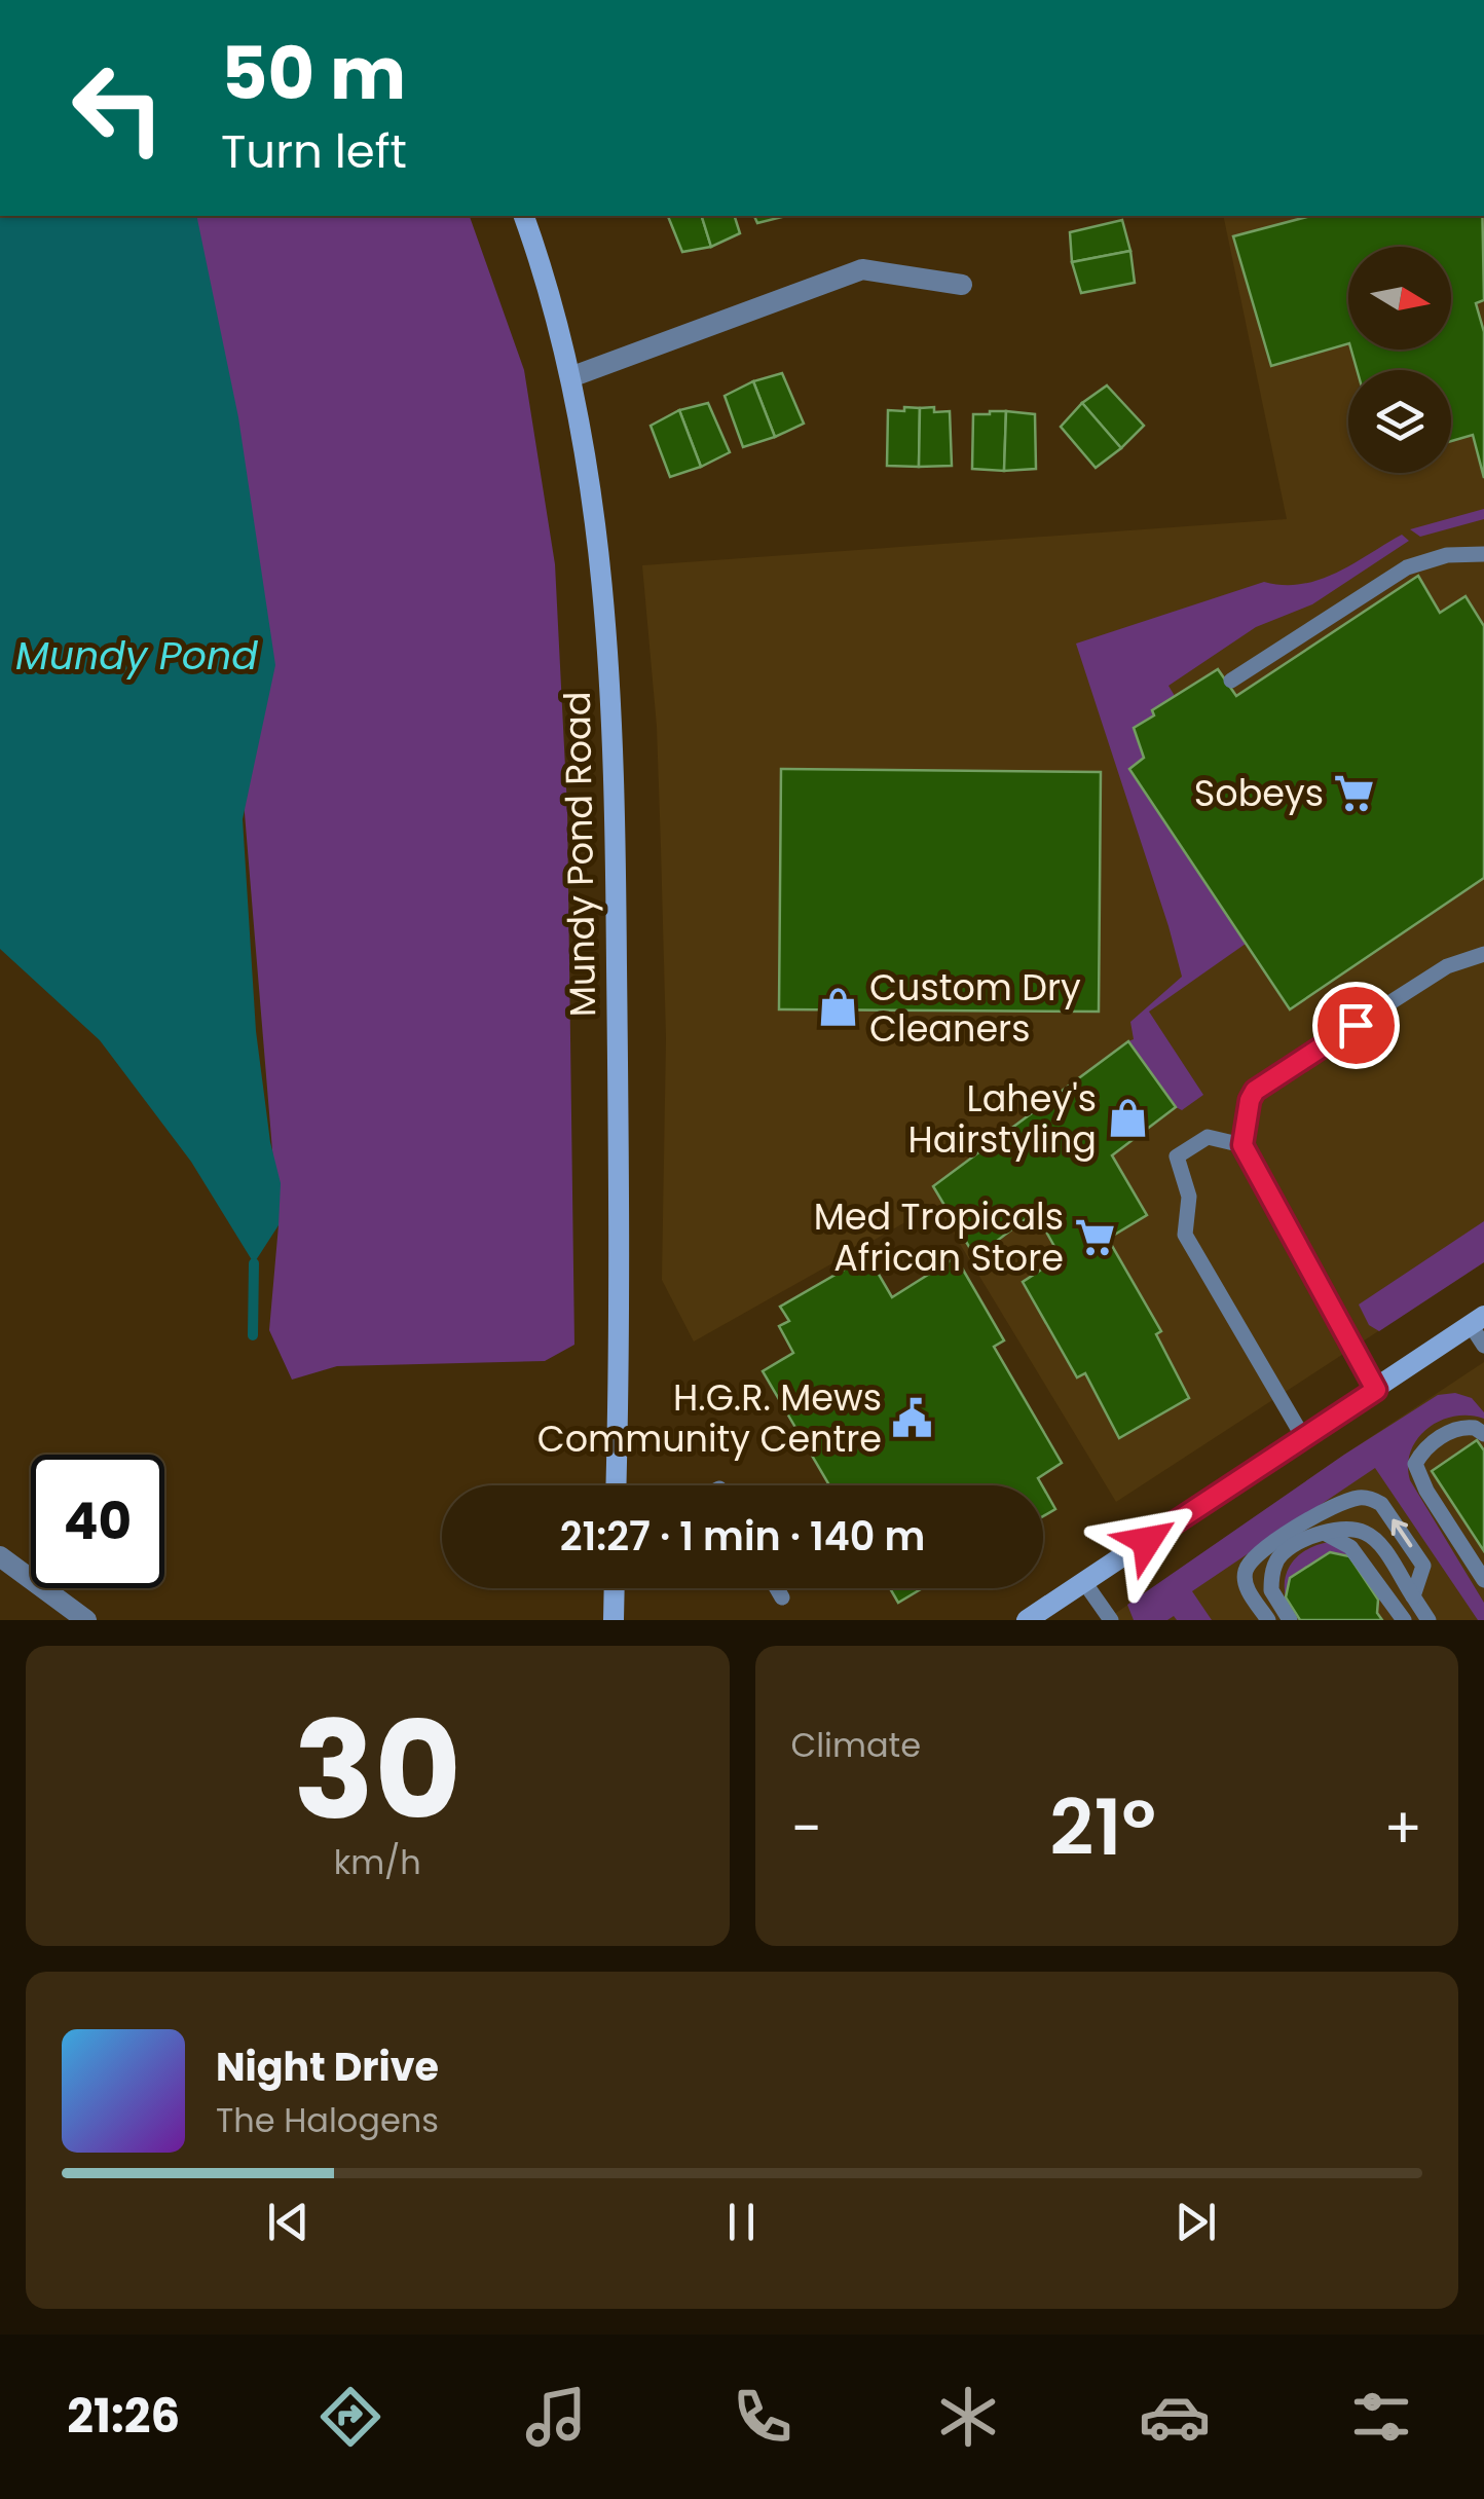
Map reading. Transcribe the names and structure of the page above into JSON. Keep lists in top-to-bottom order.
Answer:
{
  "streets": {
    "street": ["Mundy Pond Road"]
  },
  "water": ["Mundy Pond"],
  "places": {
    "supermarket": ["Sobeys", "Med Tropicals African Store"],
    "shop": ["Custom Dry Cleaners", "Lahey's Hairstyling"],
    "public building": ["H.G.R. Mews Community Centre"]
  },
  "north": "right",
  "page": {
    "turn": ["50 m", "Turn left"],
    "limit": "40",
    "trip": "21:27 · 1 min · 140 m",
    "tile": [
      ["30", "km/h"],
      "Climate"
    ],
    "heat": ["−", "21°", "+"],
    "song": ["Night Drive", "The Halogens"],
    "tabs": "21:26"
  }
}
